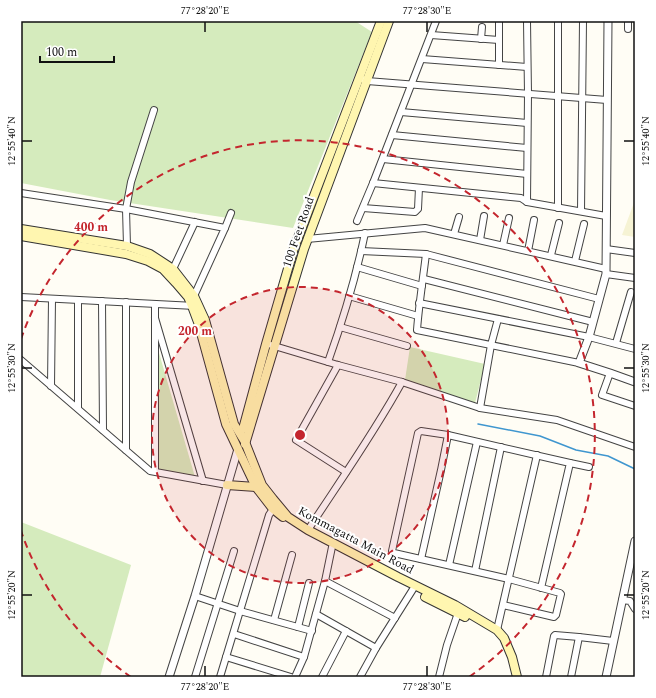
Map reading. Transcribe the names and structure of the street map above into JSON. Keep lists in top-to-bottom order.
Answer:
{
  "streets": {
    "main road": ["100 Feet Road", "Kommagatta Main Road"]
  },
  "crossings": [
    ["100 Feet Road", "Kommagatta Main Road"]
  ],
  "scale_bar": "100 m",
  "coordinates": [
    "77°28'20\"E",
    "77°28'30\"E",
    "12°55'40\"N",
    "12°55'30\"N",
    "12°55'20\"N"
  ],
  "rings": ["400 m", "200 m"]
}
